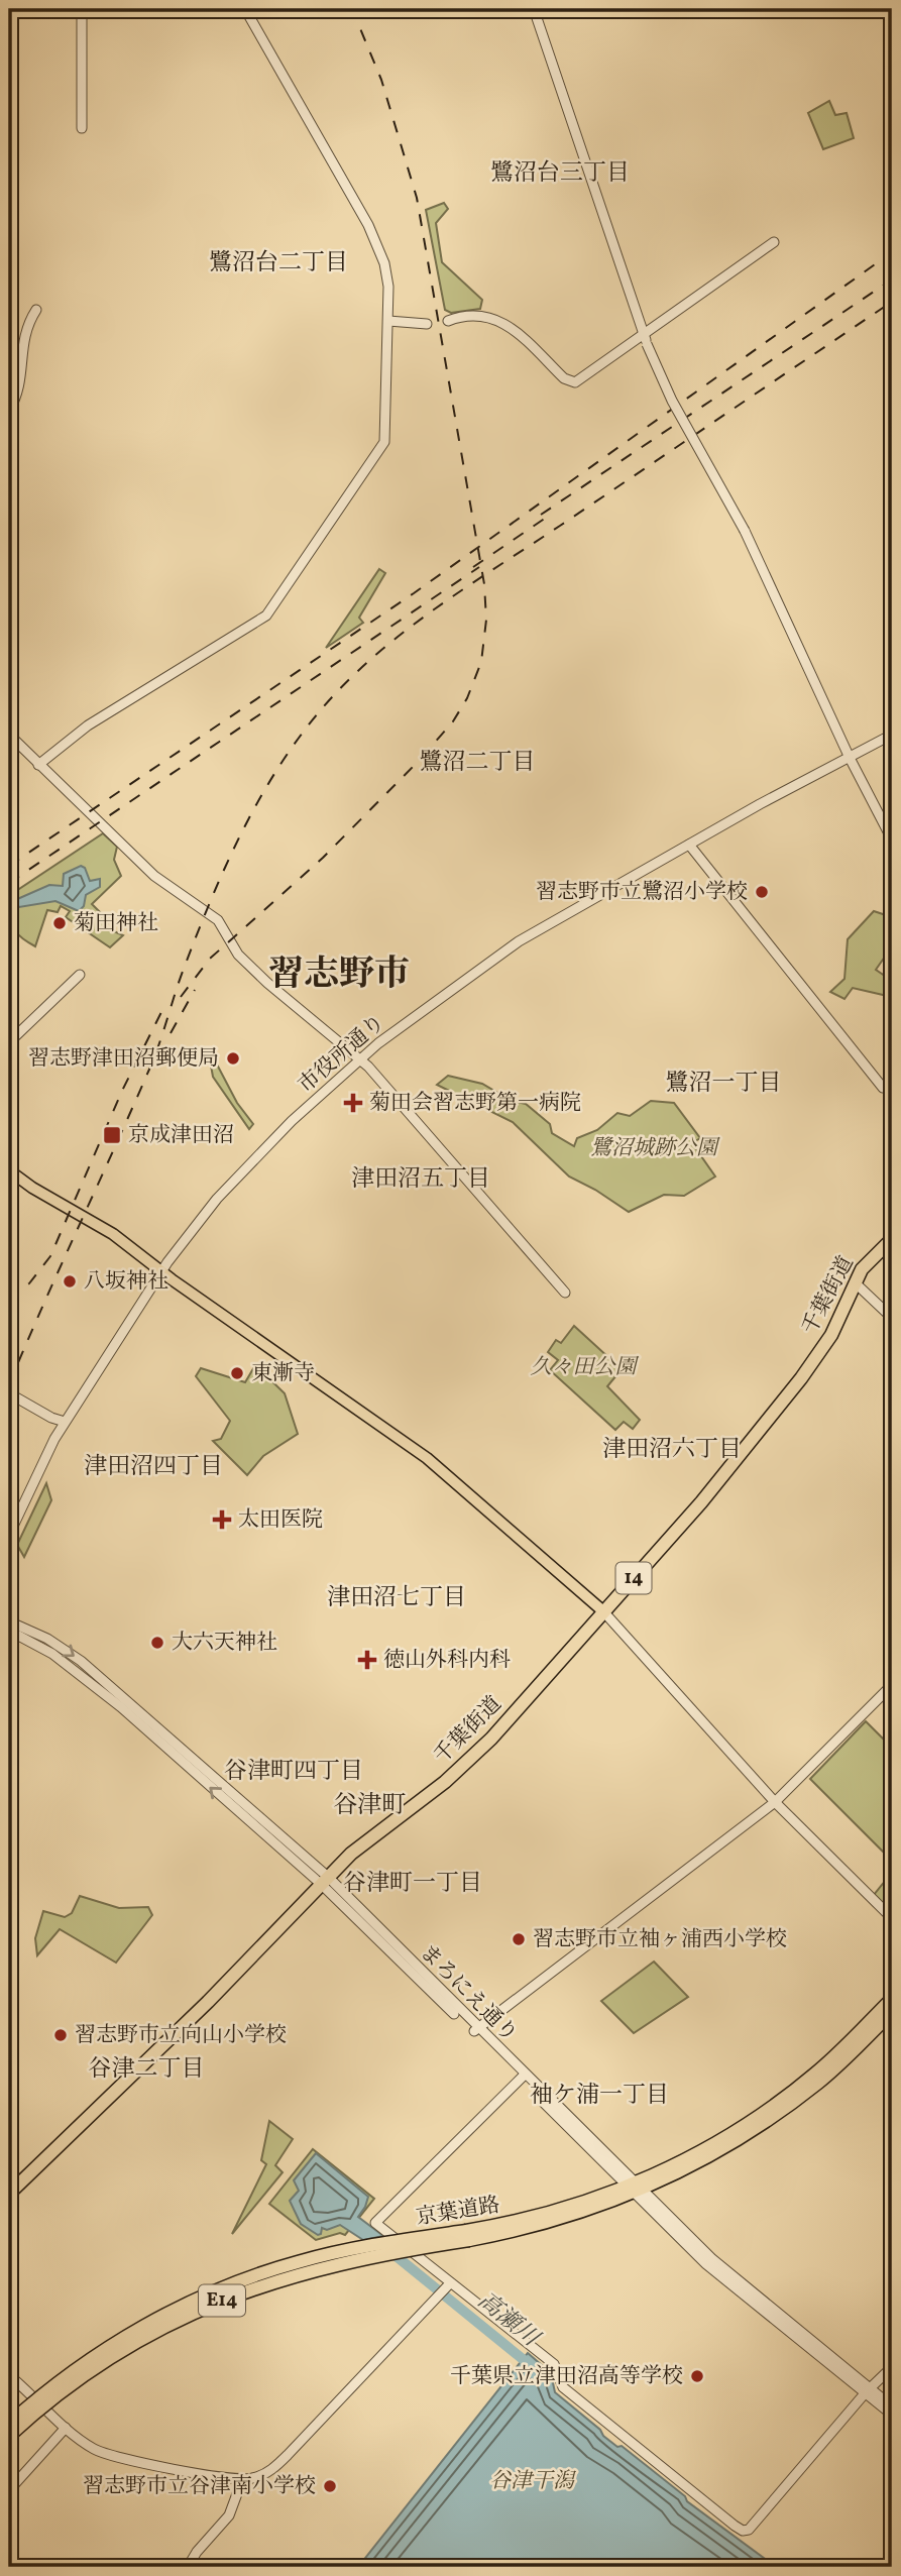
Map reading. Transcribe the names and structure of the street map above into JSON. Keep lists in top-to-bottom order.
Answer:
{
  "streets": {
    "highway": [
      "千葉街道",
      "14",
      "京葉道路",
      "E14"
    ],
    "street": ["市役所通り", "まろにえ通り"]
  },
  "crossings": [
    ["千葉街道", "まろにえ通り"],
    ["まろにえ通り", "京葉道路"]
  ],
  "districts": [
    "鷺沼台三丁目",
    "鷺沼台二丁目",
    "鷺沼二丁目",
    "習志野市",
    "鷺沼一丁目",
    "津田沼五丁目",
    "津田沼六丁目",
    "津田沼四丁目",
    "津田沼七丁目",
    "谷津町四丁目",
    "谷津町",
    "谷津町一丁目",
    "谷津二丁目",
    "袖ケ浦一丁目"
  ],
  "water": ["高瀬川"],
  "parks": ["鷺沼城跡公園", "久々田公園", "谷津干潟"],
  "places": {
    "other": [
      "習志野市立鷺沼小学校",
      "菊田神社",
      "習志野津田沼郵便局",
      "八坂神社",
      "東漸寺",
      "大六天神社",
      "習志野市立袖ヶ浦西小学校",
      "習志野市立向山小学校",
      "千葉県立津田沼高等学校",
      "習志野市立谷津南小学校"
    ],
    "health": ["菊田会習志野第一病院", "太田医院", "徳山外科内科"],
    "transit": ["京成津田沼"]
  }
}
